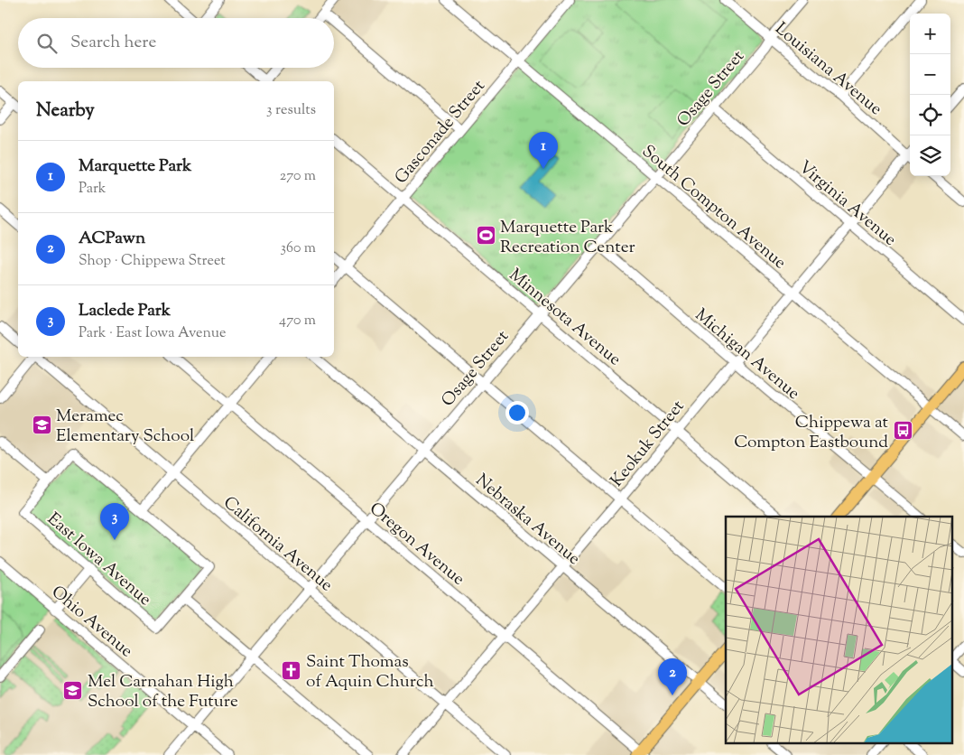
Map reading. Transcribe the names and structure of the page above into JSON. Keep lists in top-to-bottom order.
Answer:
{
  "streets": {
    "street": [
      "Louisiana Avenue",
      "Osage Street",
      "Gasconade Street",
      "Virginia Avenue",
      "South Compton Avenue",
      "Minnesota Avenue",
      "Michigan Avenue",
      "Keokuk Street",
      "Nebraska Avenue",
      "California Avenue",
      "Oregon Avenue",
      "East Iowa Avenue",
      "Ohio Avenue"
    ]
  },
  "crossings": [
    ["Louisiana Avenue", "Osage Street"],
    ["Louisiana Avenue", "Keokuk Street"],
    ["Osage Street", "Virginia Avenue"],
    ["Osage Street", "South Compton Avenue"],
    ["Osage Street", "Minnesota Avenue"],
    ["Osage Street", "Michigan Avenue"],
    ["Osage Street", "Nebraska Avenue"],
    ["Osage Street", "California Avenue"],
    ["Osage Street", "Oregon Avenue"],
    ["Osage Street", "Ohio Avenue"],
    ["Gasconade Street", "South Compton Avenue"],
    ["Gasconade Street", "Minnesota Avenue"],
    ["Virginia Avenue", "Keokuk Street"],
    ["South Compton Avenue", "Keokuk Street"],
    ["Minnesota Avenue", "Keokuk Street"],
    ["Michigan Avenue", "Keokuk Street"],
    ["Keokuk Street", "Nebraska Avenue"],
    ["Keokuk Street", "California Avenue"],
    ["Keokuk Street", "Oregon Avenue"]
  ],
  "places": {
    "sports": ["Marquette Park Recreation Center"],
    "school or university": ["Meramec Elementary School", "Mel Carnahan High School of the Future"],
    "bus stop": ["Chippewa at Compton Eastbound"],
    "church": ["Saint Thomas of Aquin Church"]
  },
  "page": {
    "map_buttons": ["+", "−"],
    "search": "Search here",
    "heading": ["Nearby", "3 results"],
    "pins": ["1", "3", "2"],
    "list": [
      {
        "mark": "1",
        "name": "Marquette Park",
        "note": "Park",
        "value": "270 m"
      },
      {
        "mark": "2",
        "name": "ACPawn",
        "note": "Shop · Chippewa Street",
        "value": "360 m"
      },
      {
        "mark": "3",
        "name": "Laclede Park",
        "note": "Park · East Iowa Avenue",
        "value": "470 m"
      }
    ]
  }
}
